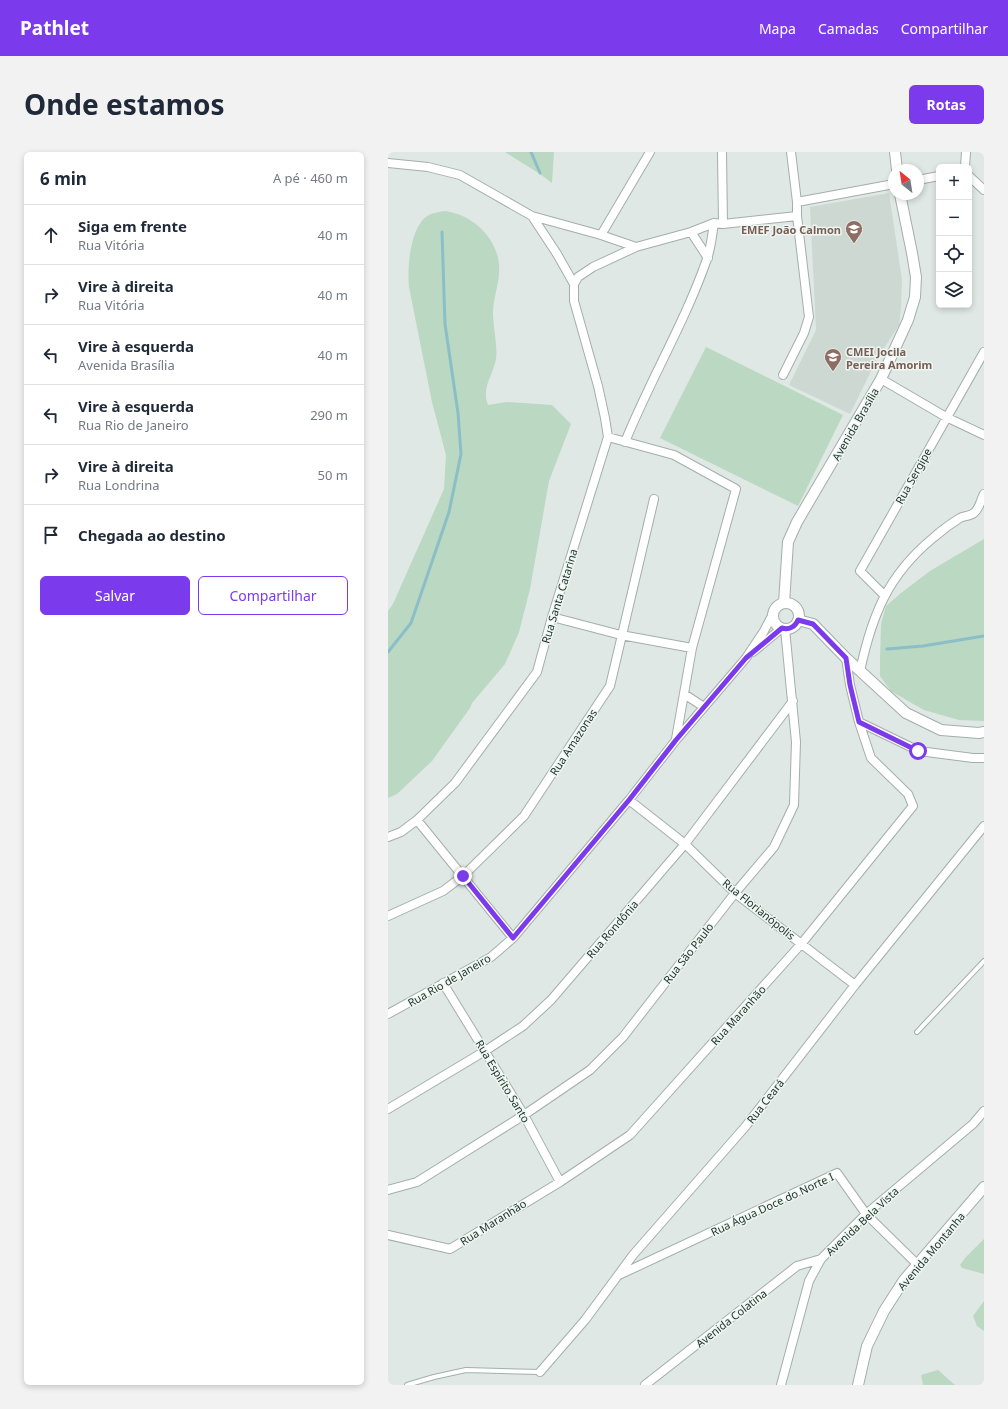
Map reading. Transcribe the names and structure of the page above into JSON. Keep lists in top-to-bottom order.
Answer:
{
  "streets": {
    "street": [
      "Avenida Brasília",
      "Rua Sergipe",
      "Rua Santa Catarina",
      "Rua Amazonas",
      "Rua Florianópolis",
      "Rua Rondônia",
      "Rua São Paulo",
      "Rua Rio de Janeiro",
      "Rua Maranhão",
      "Rua Espírito Santo",
      "Rua Ceará",
      "Rua Água Doce do Norte I",
      "Avenida Bela Vista",
      "Avenida Montanha",
      "Avenida Colatina"
    ]
  },
  "crossings": [
    ["Avenida Brasília", "Rua São Paulo"],
    ["Avenida Brasília", "Rua Rio de Janeiro"],
    ["Rua Florianópolis", "Rua Rondônia"],
    ["Rua Florianópolis", "Rua São Paulo"],
    ["Rua Florianópolis", "Rua Rio de Janeiro"],
    ["Rua Florianópolis", "Rua Maranhão"],
    ["Rua Florianópolis", "Rua Ceará"],
    ["Rua Rondônia", "Rua São Paulo"],
    ["Rua Rondônia", "Rua Espírito Santo"],
    ["Rua São Paulo", "Rua Rio de Janeiro"],
    ["Rua São Paulo", "Rua Espírito Santo"],
    ["Rua Rio de Janeiro", "Rua Espírito Santo"],
    ["Rua Maranhão", "Rua Espírito Santo"],
    ["Rua Ceará", "Rua Água Doce do Norte I"],
    ["Rua Água Doce do Norte I", "Avenida Bela Vista"],
    ["Rua Água Doce do Norte I", "Avenida Montanha"],
    ["Avenida Bela Vista", "Avenida Colatina"]
  ],
  "places": {
    "school or university": ["EMEF João Calmon", "CMEI Jocila Pereira Amorim"]
  },
  "north": "top left",
  "page": {
    "header": "Pathlet",
    "nav": ["Mapa", "Camadas", "Compartilhar"],
    "title": "Onde estamos",
    "buttons": [
      "Rotas",
      ["Salvar", "Compartilhar"]
    ],
    "heading": ["6 min", "A pé · 460 m"],
    "map_buttons": ["+", "−"],
    "list": [
      ["Siga em frente", "Rua Vitória", "40 m"],
      ["Vire à direita", "Rua Vitória", "40 m"],
      ["Vire à esquerda", "Avenida Brasília", "40 m"],
      ["Vire à esquerda", "Rua Rio de Janeiro", "290 m"],
      ["Vire à direita", "Rua Londrina", "50 m"],
      "Chegada ao destino"
    ]
  }
}
